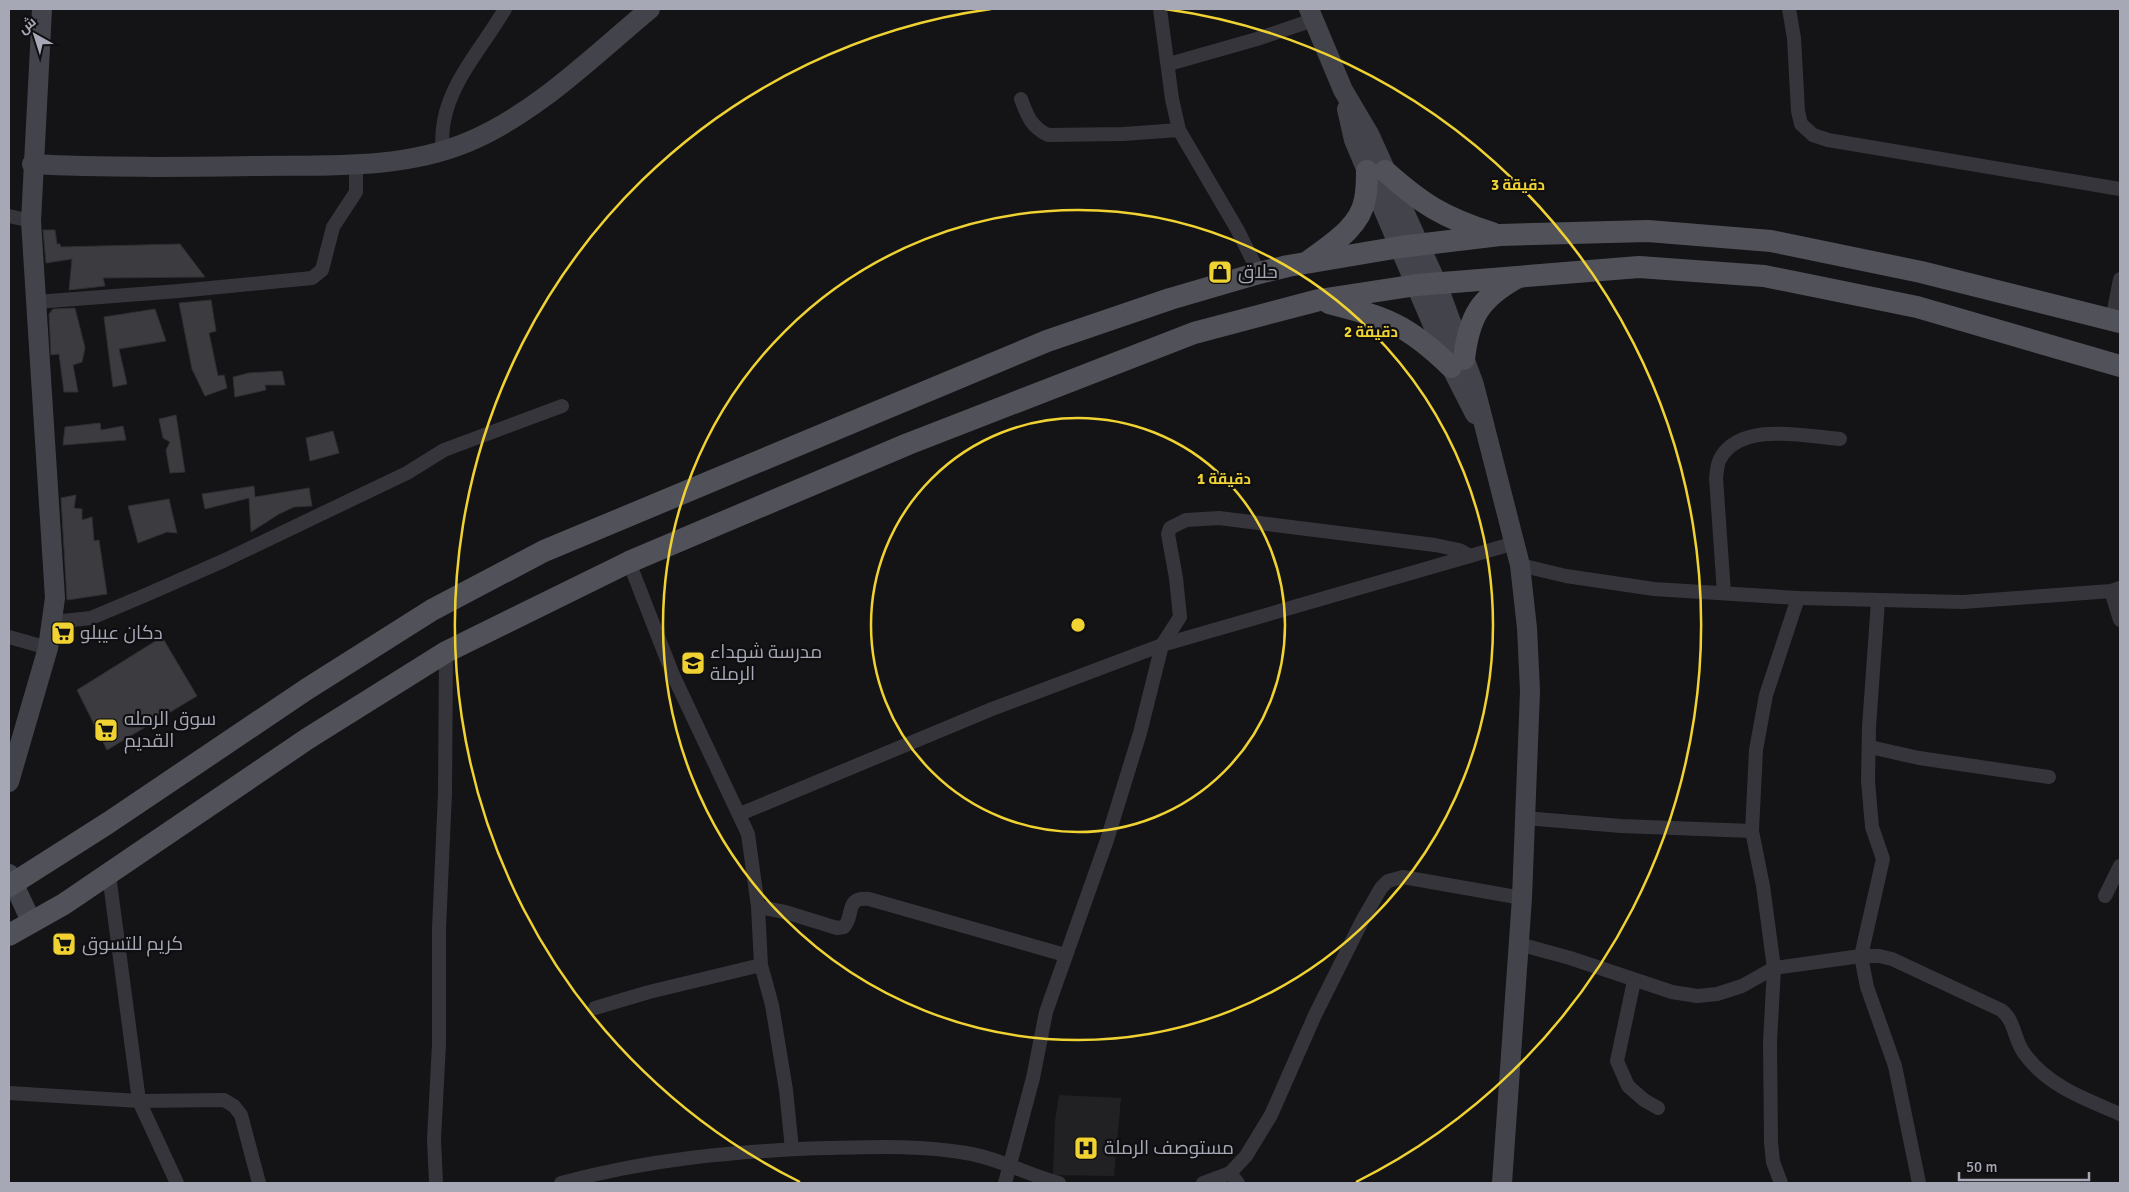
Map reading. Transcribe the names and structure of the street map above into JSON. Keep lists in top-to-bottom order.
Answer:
{
  "places": {
    "shop": ["حلاق"],
    "supermarket": ["دكان عيبلو", "سوق الرمله القديم", "كريم للتسوق"],
    "school or university": ["مدرسة شهداء الرملة"],
    "hospital": ["مستوصف الرملة"]
  },
  "scale_bar": "50 m",
  "north": "top left",
  "rings": ["3 دقيقة", "2 دقيقة", "1 دقيقة"]
}
